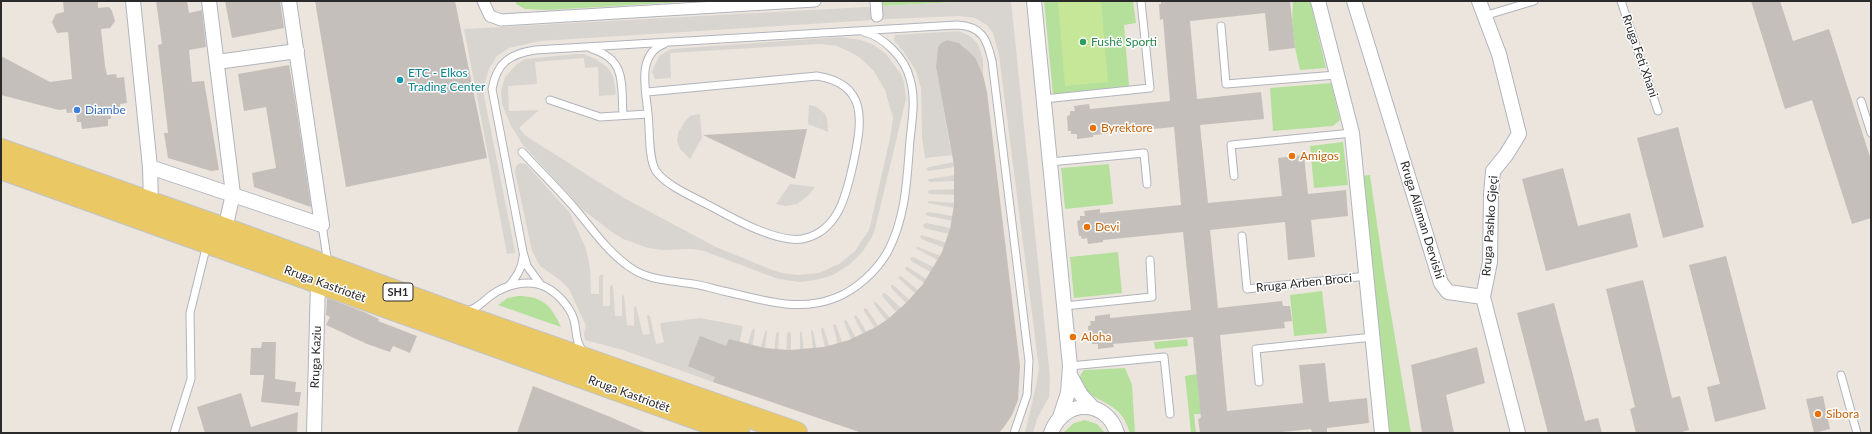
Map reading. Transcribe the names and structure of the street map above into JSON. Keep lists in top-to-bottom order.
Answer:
{
  "streets": {
    "main road": ["Rruga Kastriotët", "SH1"],
    "street": [
      "Rruga Allaman Dervishi",
      "Rruga Pashko Gjeçi",
      "Rruga Arben Broci",
      "Rruga Kaziu"
    ],
    "lane": ["Rruga Feti Xhani"]
  },
  "crossings": [
    ["Rruga Allaman Dervishi", "Rruga Pashko Gjeçi"],
    ["Rruga Kastriotët", "Rruga Kaziu"]
  ],
  "places": [
    "Fushë Sporti",
    "ETC - Elkos Trading Center",
    "Diambe",
    "Byrektore",
    "Amigos",
    "Devi",
    "Aloha",
    "Sibora"
  ]
}
